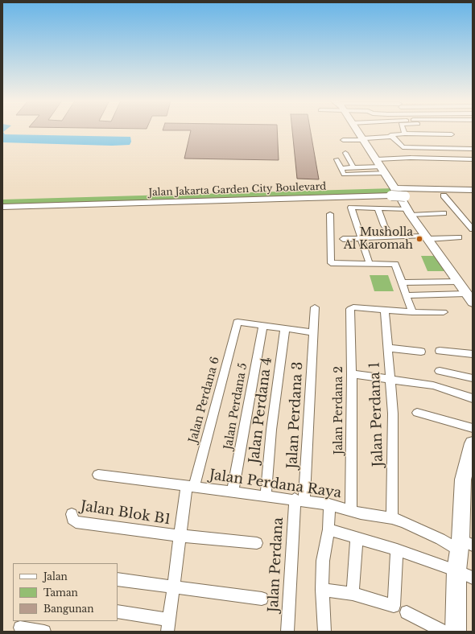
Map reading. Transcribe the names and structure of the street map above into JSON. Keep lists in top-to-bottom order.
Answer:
{
  "streets": {
    "street": [
      "Jalan Jakarta Garden City Boulevard",
      "Jalan Perdana 6",
      "Jalan Perdana 5",
      "Jalan Perdana 4",
      "Jalan Perdana 2",
      "Jalan Perdana 1",
      "Jalan Perdana 3",
      "Jalan Perdana Raya",
      "Jalan Blok B1",
      "Jalan Perdana"
    ]
  },
  "crossings": [
    ["Jalan Perdana 6", "Jalan Perdana 5"],
    ["Jalan Perdana 6", "Jalan Perdana Raya"],
    ["Jalan Perdana 6", "Jalan Blok B1"],
    ["Jalan Perdana 5", "Jalan Perdana Raya"],
    ["Jalan Perdana 4", "Jalan Perdana Raya"],
    ["Jalan Perdana 2", "Jalan Perdana 1"],
    ["Jalan Perdana 2", "Jalan Perdana Raya"],
    ["Jalan Perdana 1", "Jalan Perdana Raya"],
    ["Jalan Perdana 3", "Jalan Perdana Raya"],
    ["Jalan Perdana 3", "Jalan Perdana"],
    ["Jalan Perdana Raya", "Jalan Perdana"]
  ],
  "places": ["Musholla Al Karomah"],
  "legend": ["Jalan", "Taman", "Bangunan"]
}
